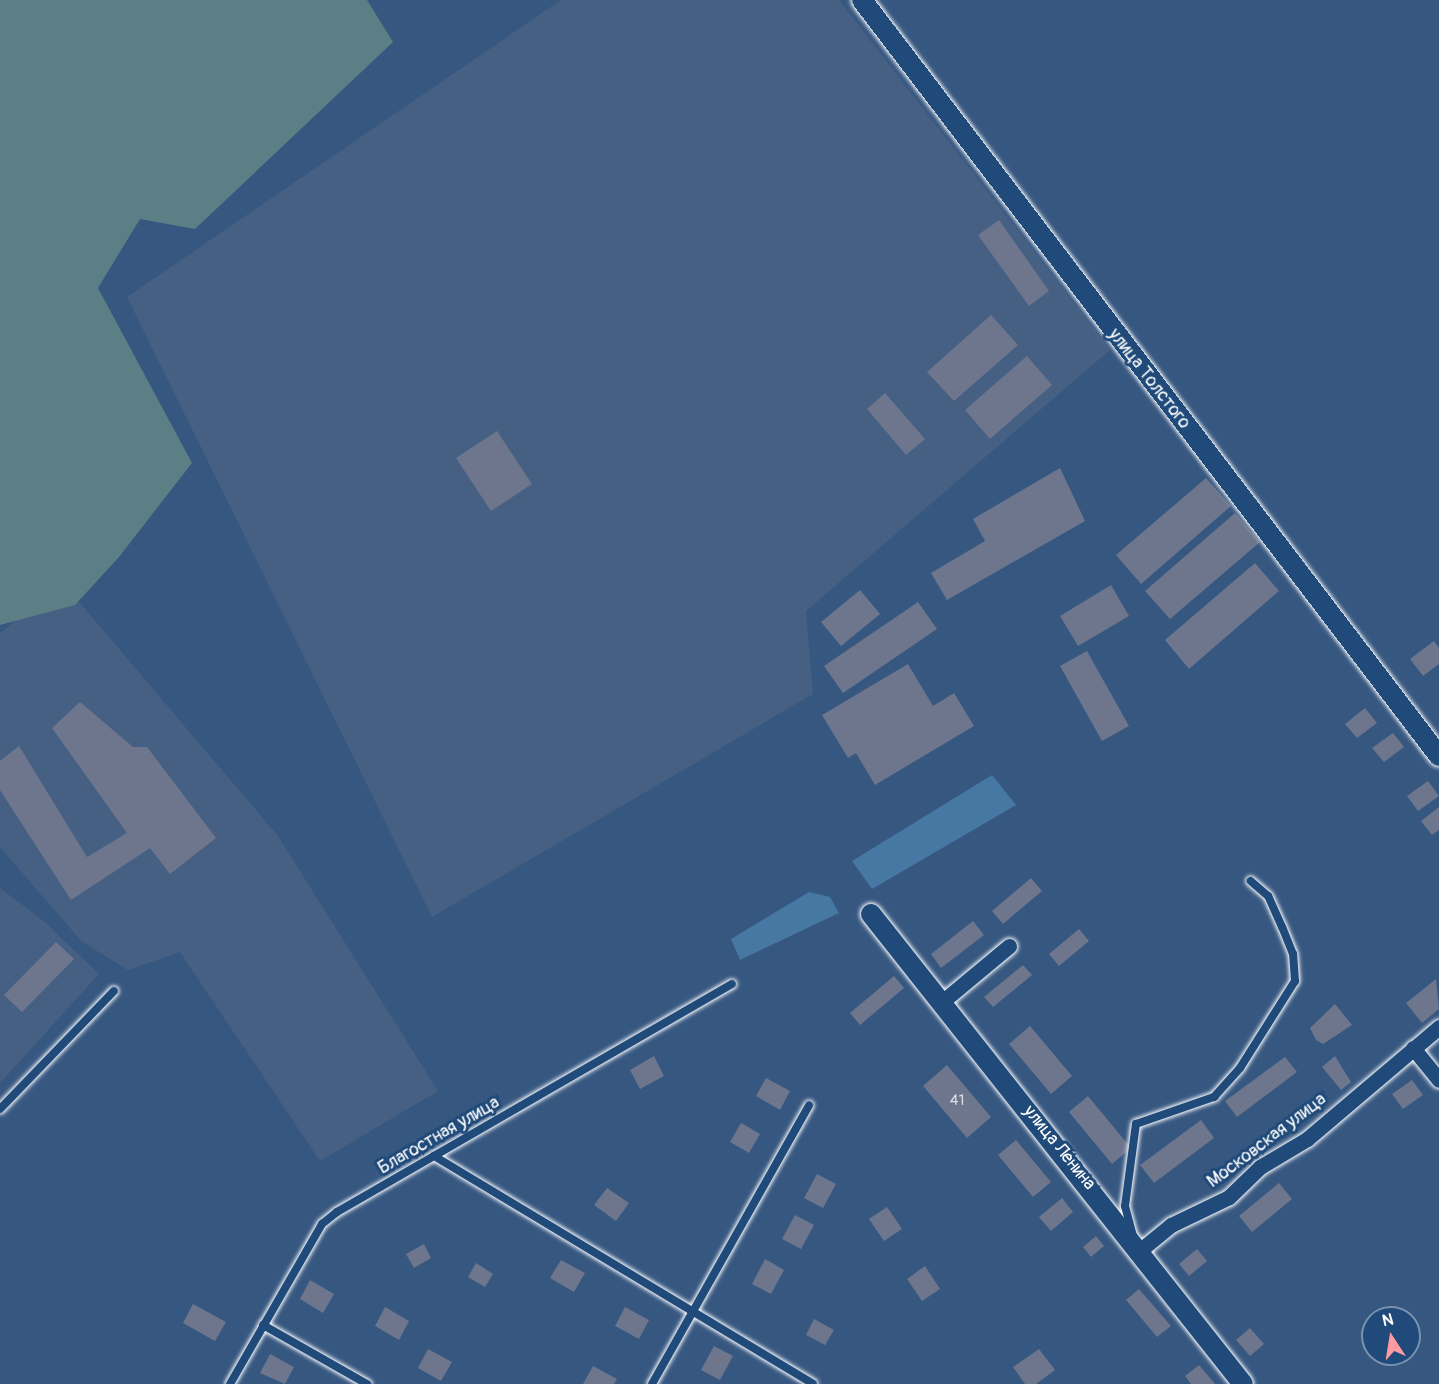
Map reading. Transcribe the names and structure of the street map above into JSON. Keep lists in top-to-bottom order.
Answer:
{
  "streets": {
    "street": ["улица Толстого", "Московская улица", "улица Ленина"],
    "lane": ["Благостная улица"]
  },
  "crossings": [
    ["Московская улица", "улица Ленина"]
  ],
  "house_numbers": ["41"],
  "north": "top"
}
